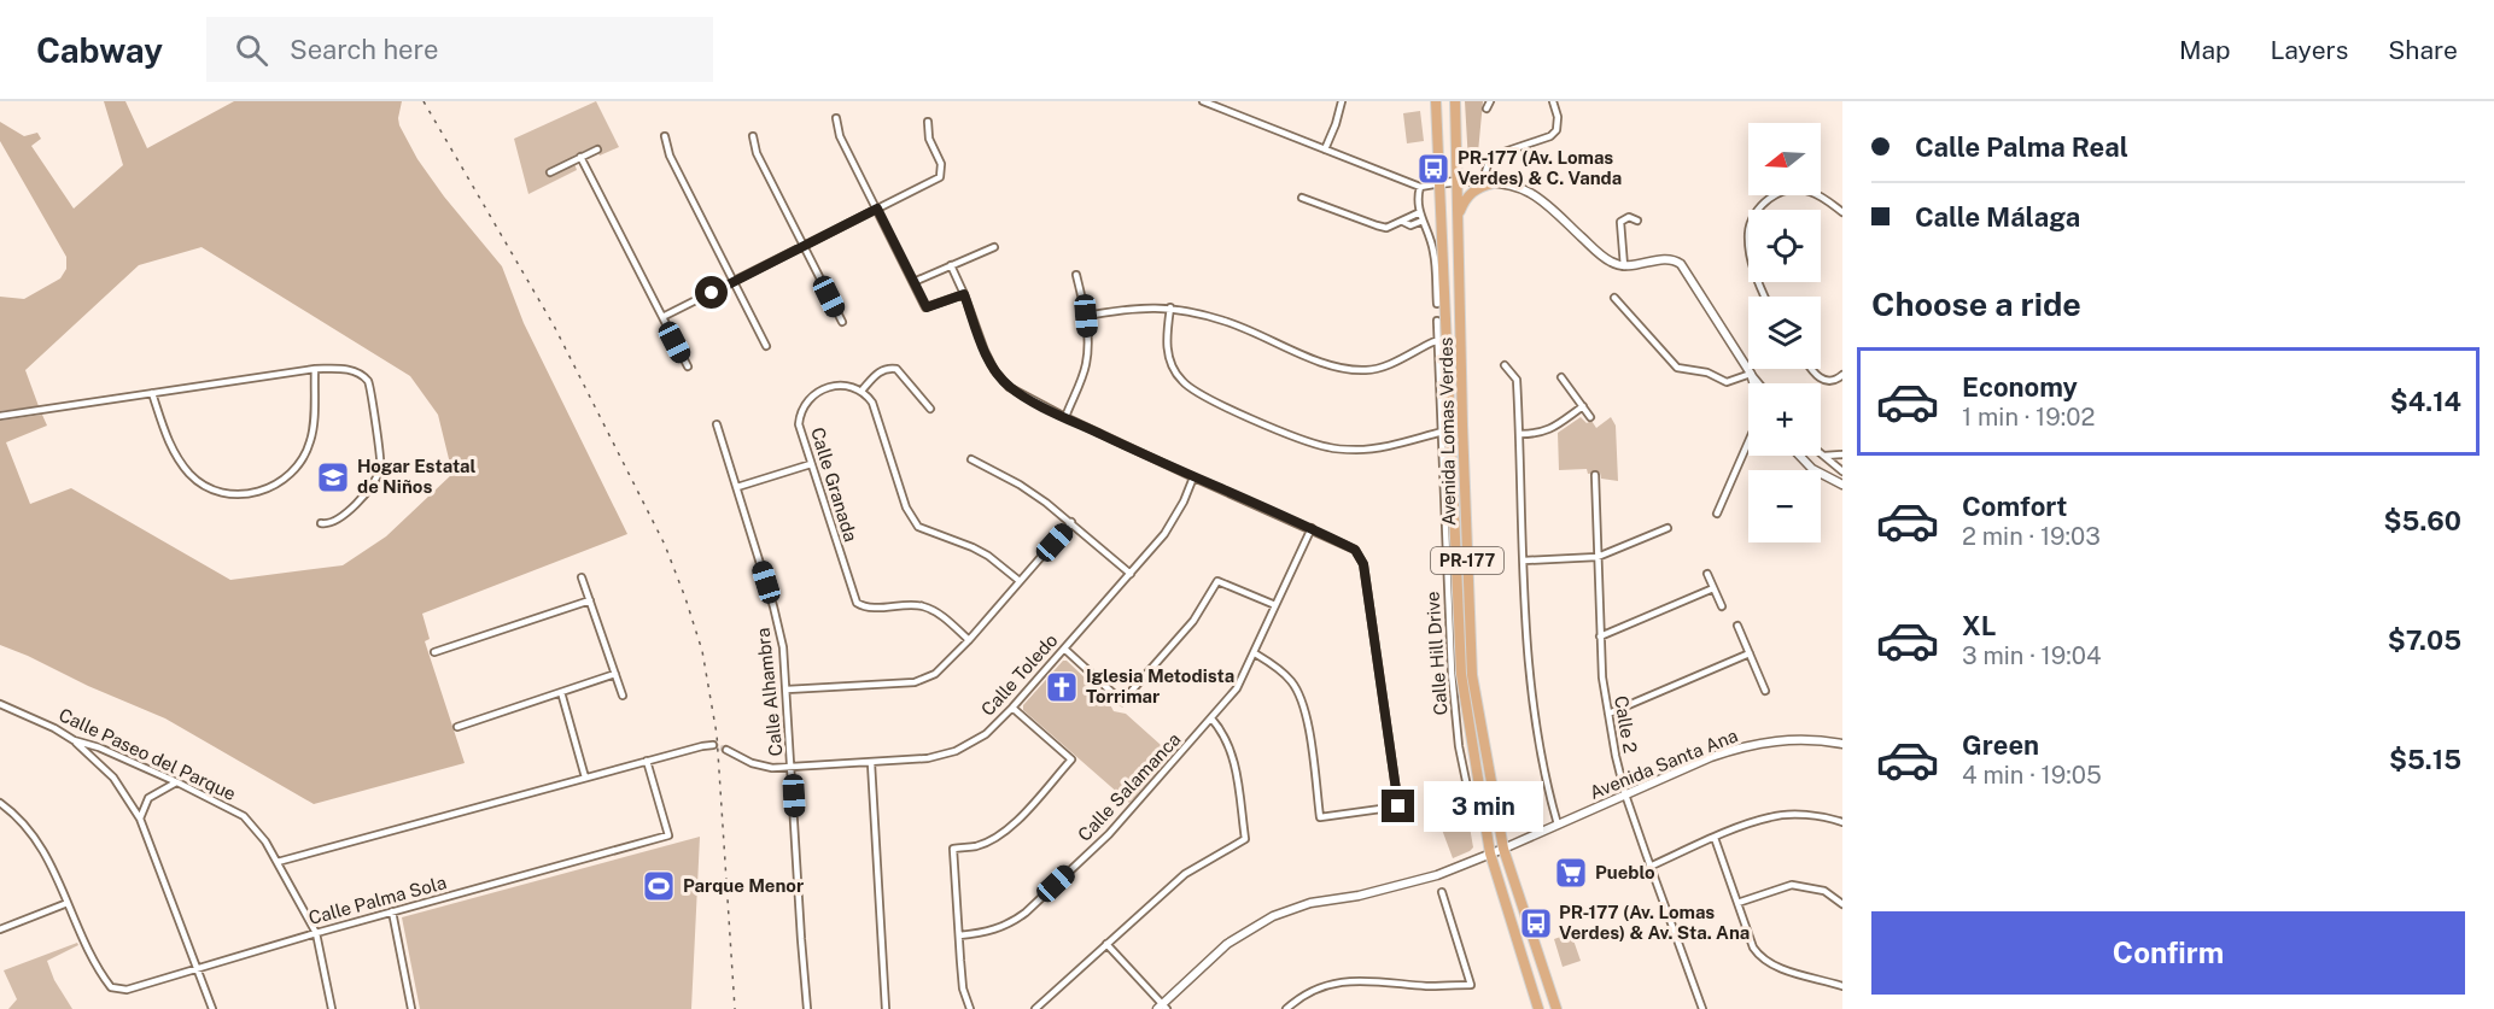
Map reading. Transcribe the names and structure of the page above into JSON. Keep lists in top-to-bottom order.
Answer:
{
  "streets": {
    "highway": ["Avenida Lomas Verdes", "PR-177"],
    "street": [
      "Calle Granada",
      "Calle Hill Drive",
      "Calle Toledo",
      "Calle Alhambra",
      "Calle 2",
      "Calle Paseo del Parque",
      "Avenida Santa Ana",
      "Calle Salamanca",
      "Calle Palma Sola"
    ]
  },
  "crossings": [
    ["Avenida Lomas Verdes", "Avenida Santa Ana"],
    ["Calle Toledo", "Calle Alhambra"],
    ["Calle 2", "Avenida Santa Ana"],
    ["Calle Paseo del Parque", "Calle Palma Sola"]
  ],
  "places": {
    "bus stop": ["PR-177 (Av. Lomas Verdes) & C. Vanda", "PR-177 (Av. Lomas Verdes) & Av. Sta. Ana"],
    "school or university": ["Hogar Estatal de Niños"],
    "church": ["Iglesia Metodista Torrimar"],
    "supermarket": ["Pueblo"],
    "sports": ["Parque Menor"]
  },
  "north": "left",
  "page": {
    "header": "Cabway",
    "search": "Search here",
    "nav": ["Map", "Layers", "Share"],
    "banner": ["Calle Palma Real", "Calle Málaga"],
    "map_buttons": ["+", "−"],
    "heading": "Choose a ride",
    "list": [
      {
        "name": "Economy",
        "note": "1 min · 19:02",
        "value": "$4.14"
      },
      {
        "name": "Comfort",
        "note": "2 min · 19:03",
        "value": "$5.60"
      },
      {
        "name": "XL",
        "note": "3 min · 19:04",
        "value": "$7.05"
      },
      {
        "name": "Green",
        "note": "4 min · 19:05",
        "value": "$5.15"
      }
    ],
    "bubble": "3 min",
    "buttons": "Confirm"
  }
}
